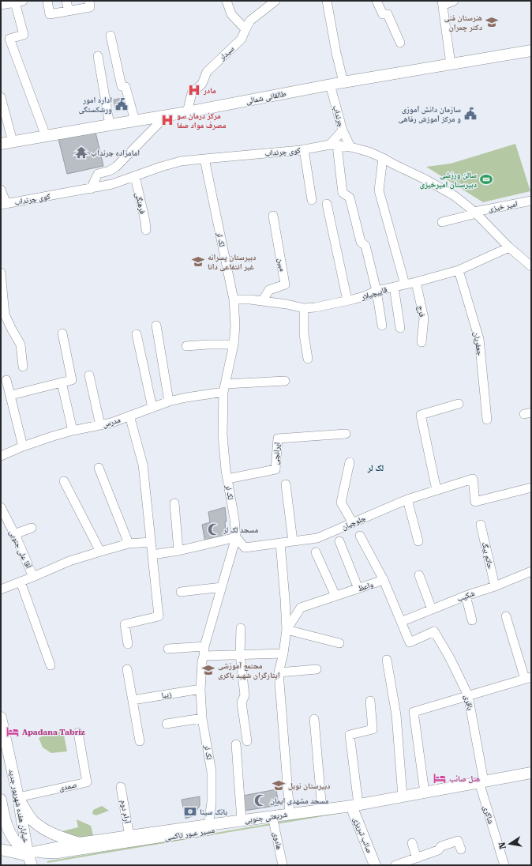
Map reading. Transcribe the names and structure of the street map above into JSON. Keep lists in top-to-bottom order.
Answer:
{
  "streets": {
    "main road": [
      "طالقانی شمالی",
      "خیابان هفده شهریور جدید",
      "شریعتی جنوبی",
      "صائب تبریزی"
    ],
    "street": [
      "سیدلر",
      "چرنداب",
      "کوی چرنداب",
      "فرهنگی",
      "امیر خیزی",
      "لک لر",
      "مبین",
      "قاپیچیلار",
      "فرج",
      "جعفریان",
      "مدرس",
      "ایرانچی",
      "چلوچیان",
      "آقا علی جنوبی",
      "حاتم بیگ",
      "واعظ",
      "شکیب",
      "زیبا",
      "باقری",
      "صمدی",
      "آرام دوم",
      "شاکری",
      "مسیر عبور تاکسی",
      "هادوی"
    ]
  },
  "crossings": [
    ["سیدلر", "طالقانی شمالی"],
    ["طالقانی شمالی", "چرنداب"],
    ["چرنداب", "کوی چرنداب"],
    ["کوی چرنداب", "فرهنگی"],
    ["کوی چرنداب", "امیر خیزی"],
    ["کوی چرنداب", "لک لر"],
    ["کوی چرنداب", "قاپیچیلار"],
    ["لک لر", "قاپیچیلار"],
    ["لک لر", "مدرس"],
    ["لک لر", "ایرانچی"],
    ["لک لر", "چلوچیان"],
    ["لک لر", "زیبا"],
    ["لک لر", "شریعتی جنوبی"],
    ["مبین", "قاپیچیلار"],
    ["قاپیچیلار", "فرج"],
    ["قاپیچیلار", "جعفریان"],
    ["حاتم بیگ", "شکیب"],
    ["واعظ", "شکیب"],
    ["واعظ", "باقری"],
    ["واعظ", "شریعتی جنوبی"],
    ["باقری", "شاکری"],
    ["باقری", "شریعتی جنوبی"],
    ["صمدی", "خیابان هفده شهریور جدید"],
    ["خیابان هفده شهریور جدید", "شریعتی جنوبی"],
    ["خیابان هفده شهریور جدید", "مسیر عبور تاکسی"],
    ["آرام دوم", "شریعتی جنوبی"],
    ["شاکری", "شریعتی جنوبی"],
    ["شریعتی جنوبی", "مسیر عبور تاکسی"],
    ["شریعتی جنوبی", "صائب تبریزی"],
    ["شریعتی جنوبی", "هادوی"],
    ["مسیر عبور تاکسی", "صائب تبریزی"],
    ["مسیر عبور تاکسی", "هادوی"]
  ],
  "districts": ["لک لر"],
  "places": {
    "school or university": [
      "هنرستان فنی دکتر چمران",
      "دبیرستان پسرانه غیر انتفاعی دانا",
      "مجتمع آموزشی ایثارگران شهید باکری",
      "دبیرستان نوبل"
    ],
    "hospital": ["مادر", "مرکز درمان سو مصرف مواد صفا"],
    "public building": ["اداره امور ورشکستگی", "سازمان دانش آموزی و مرکز آموزش رفاهی"],
    "temple": ["امامزاده چرنداب"],
    "sports": ["سالن ورزشی دبیرستان امیرخیزی"],
    "mosque": ["مسجد لک لر", "مسجد مشهدی ایمان"],
    "hotel": ["Apadana Tabriz", "هتل صائب"],
    "bank": ["بانک سینا"]
  },
  "north": "left"
}
